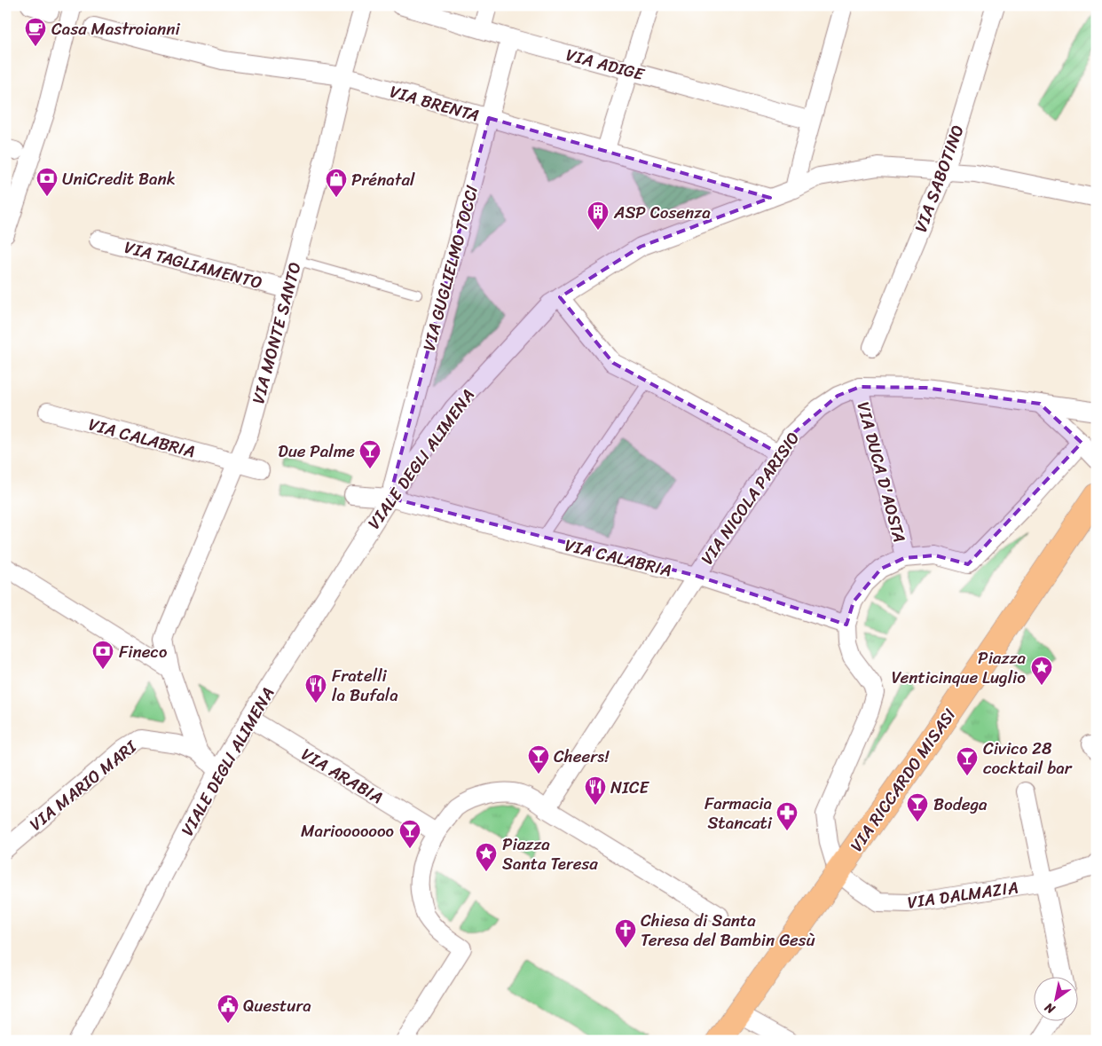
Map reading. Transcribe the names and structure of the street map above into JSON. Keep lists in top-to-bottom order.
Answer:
{
  "streets": {
    "main road": ["VIA RICCARDO MISASI"],
    "street": [
      "VIA ADIGE",
      "VIA BRENTA",
      "VIA SABOTINO",
      "VIA TAGLIAMENTO",
      "VIA GUGLIELMO TOCCI",
      "VIA MONTE SANTO",
      "VIA CALABRIA",
      "VIALE DEGLI ALIMENA",
      "VIA DUCA D'AOSTA",
      "VIA NICOLA PARISIO",
      "VIA ARABIA",
      "VIA MARIO MARI",
      "VIA DALMAZIA"
    ]
  },
  "crossings": [
    ["VIA ADIGE", "VIA GUGLIELMO TOCCI"],
    ["VIA BRENTA", "VIA GUGLIELMO TOCCI"],
    ["VIA BRENTA", "VIA MONTE SANTO"],
    ["VIA BRENTA", "VIALE DEGLI ALIMENA"],
    ["VIA SABOTINO", "VIALE DEGLI ALIMENA"],
    ["VIA TAGLIAMENTO", "VIA MONTE SANTO"],
    ["VIA GUGLIELMO TOCCI", "VIA CALABRIA"],
    ["VIA GUGLIELMO TOCCI", "VIALE DEGLI ALIMENA"],
    ["VIA MONTE SANTO", "VIA CALABRIA"],
    ["VIA CALABRIA", "VIALE DEGLI ALIMENA"],
    ["VIA CALABRIA", "VIA NICOLA PARISIO"],
    ["VIALE DEGLI ALIMENA", "VIA ARABIA"],
    ["VIA DUCA D'AOSTA", "VIA NICOLA PARISIO"],
    ["VIA RICCARDO MISASI", "VIA DALMAZIA"]
  ],
  "places": {
    "cafe": ["Casa Mastroianni"],
    "bank": ["UniCredit Bank", "Fineco"],
    "shop": ["Prénatal"],
    "building": ["ASP Cosenza"],
    "bar": [
      "Due Palme",
      "Cheers!",
      "Civico 28 cocktail bar",
      "Bodega",
      "Mariooooooo"
    ],
    "place": ["Piazza Venticinque Luglio", "Piazza Santa Teresa"],
    "restaurant": ["Fratelli la Bufala", "NICE"],
    "pharmacy": ["Farmacia Stancati"],
    "church": ["Chiesa di Santa Teresa del Bambin Gesù"],
    "public building": ["Questura"]
  },
  "north": "bottom left"
}
